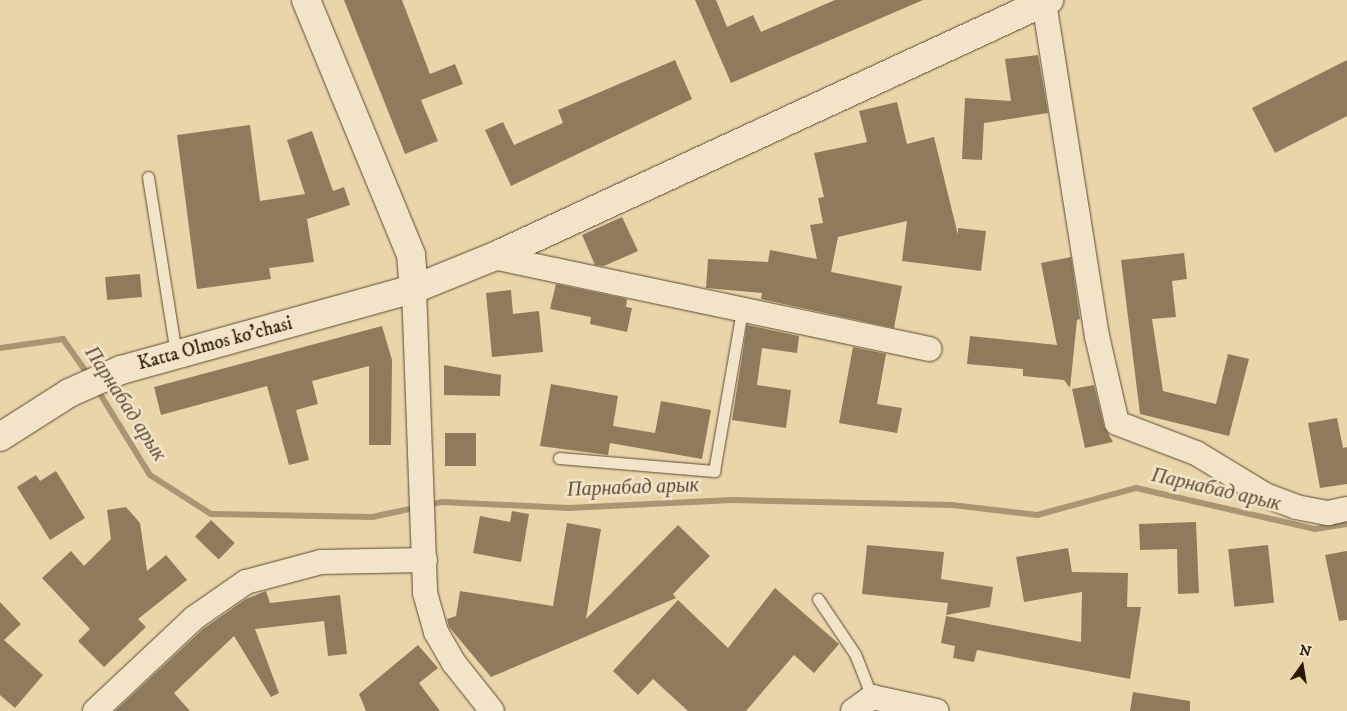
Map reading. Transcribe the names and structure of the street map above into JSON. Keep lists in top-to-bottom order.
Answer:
{
  "streets": {
    "street": ["Katta Olmos ko'chasi"]
  },
  "water": ["Парнабад арык"],
  "north": "top"
}
